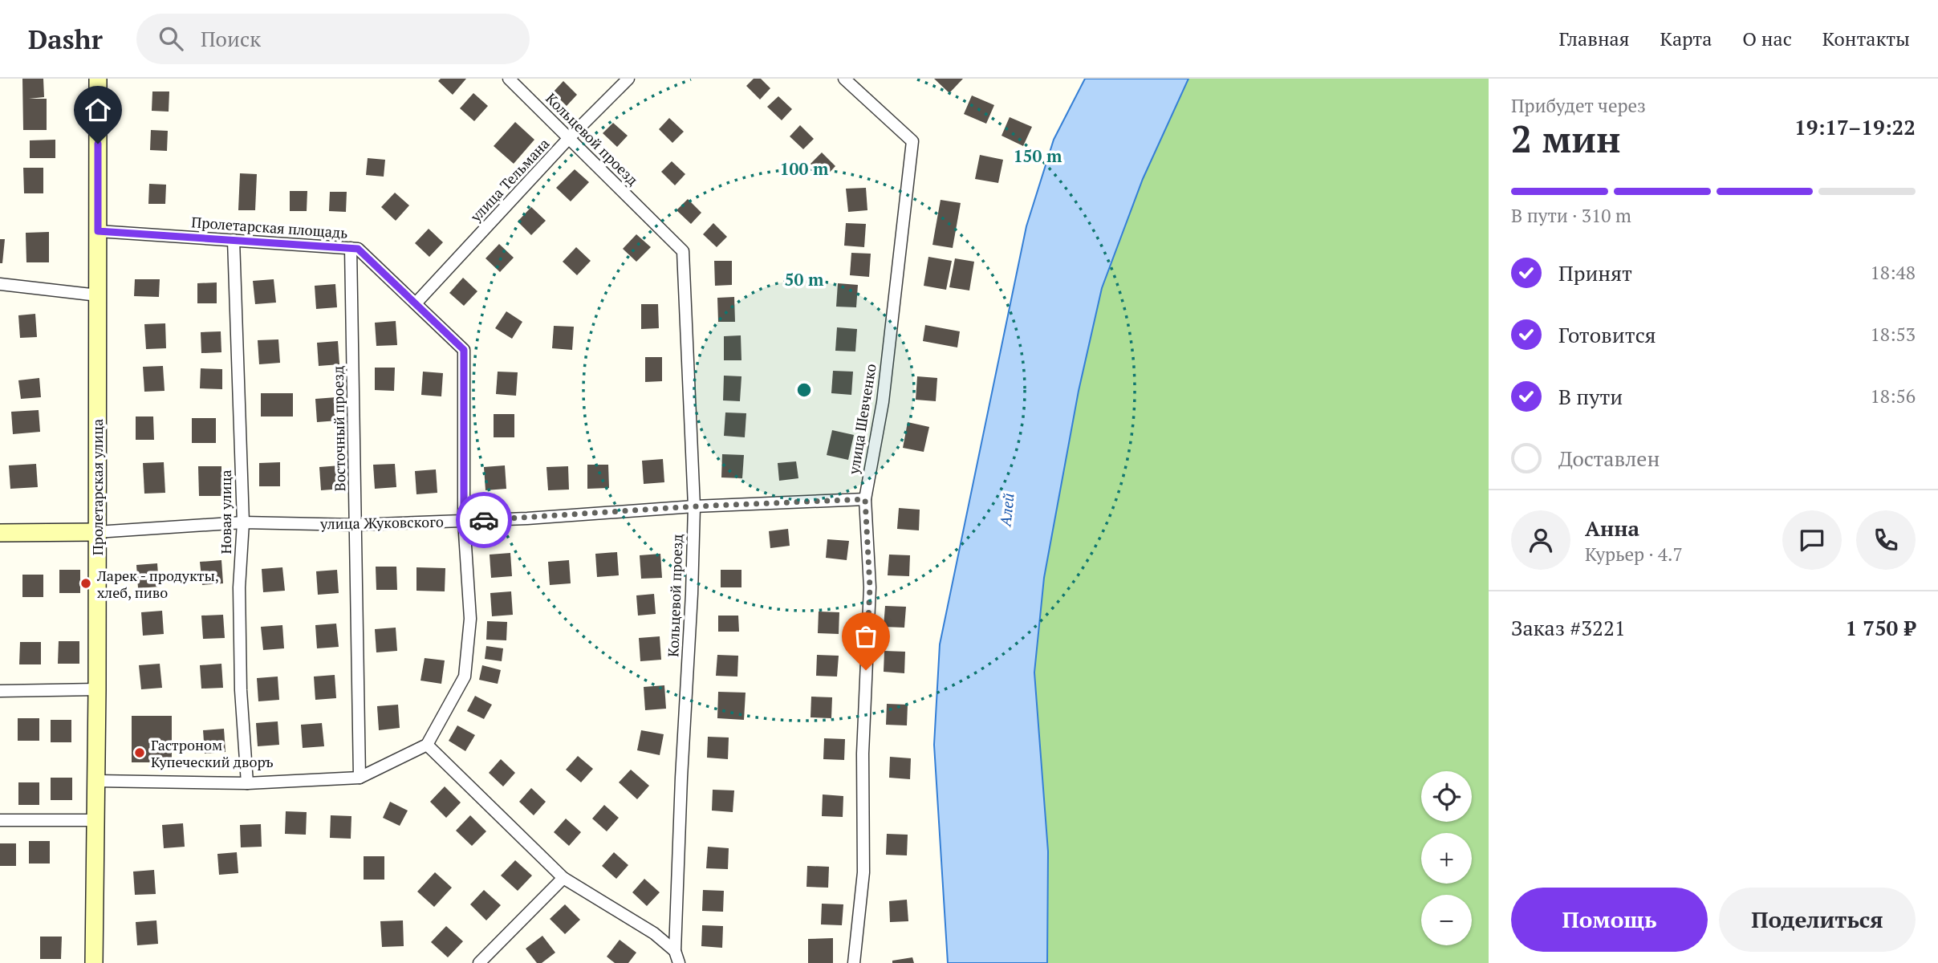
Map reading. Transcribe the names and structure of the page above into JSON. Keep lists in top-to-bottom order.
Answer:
{
  "streets": {
    "street": [
      "Кольцевой проезд",
      "улица Тельмана",
      "Пролетарская площадь",
      "улица Шевченко",
      "Восточный проезд",
      "Пролетарская улица",
      "Новая улица",
      "улица Жуковского"
    ]
  },
  "crossings": [
    ["Кольцевой проезд", "улица Тельмана"],
    ["Кольцевой проезд", "улица Жуковского"],
    ["улица Тельмана", "Пролетарская площадь"],
    ["Пролетарская площадь", "Восточный проезд"],
    ["Пролетарская площадь", "Пролетарская улица"],
    ["Пролетарская площадь", "Новая улица"],
    ["Пролетарская площадь", "улица Жуковского"],
    ["улица Шевченко", "улица Жуковского"],
    ["Восточный проезд", "улица Жуковского"],
    ["Пролетарская улица", "улица Жуковского"],
    ["Новая улица", "улица Жуковского"]
  ],
  "water": ["Алей"],
  "places": ["Ларек - продукты, хлеб, пиво", "Гастроном Купеческий дворъ"],
  "page": {
    "header": "Dashr",
    "search": "Поиск",
    "nav": [
      "Главная",
      "Карта",
      "О нас",
      "Контакты"
    ],
    "heading": ["2 мин", "Прибудет через", "19:17–19:22"],
    "panel": [
      "Анна",
      "Курьер · 4.7",
      "Заказ #3221",
      "1 750 ₽"
    ],
    "bar": "В пути · 310 m",
    "list": [
      ["Принят", "18:48"],
      ["Готовится", "18:53"],
      ["В пути", "18:56"],
      "Доставлен"
    ],
    "map_buttons": ["+", "−"],
    "buttons": ["Помощь", "Поделиться"]
  },
  "rings": ["150 m", "100 m", "50 m"]
}
